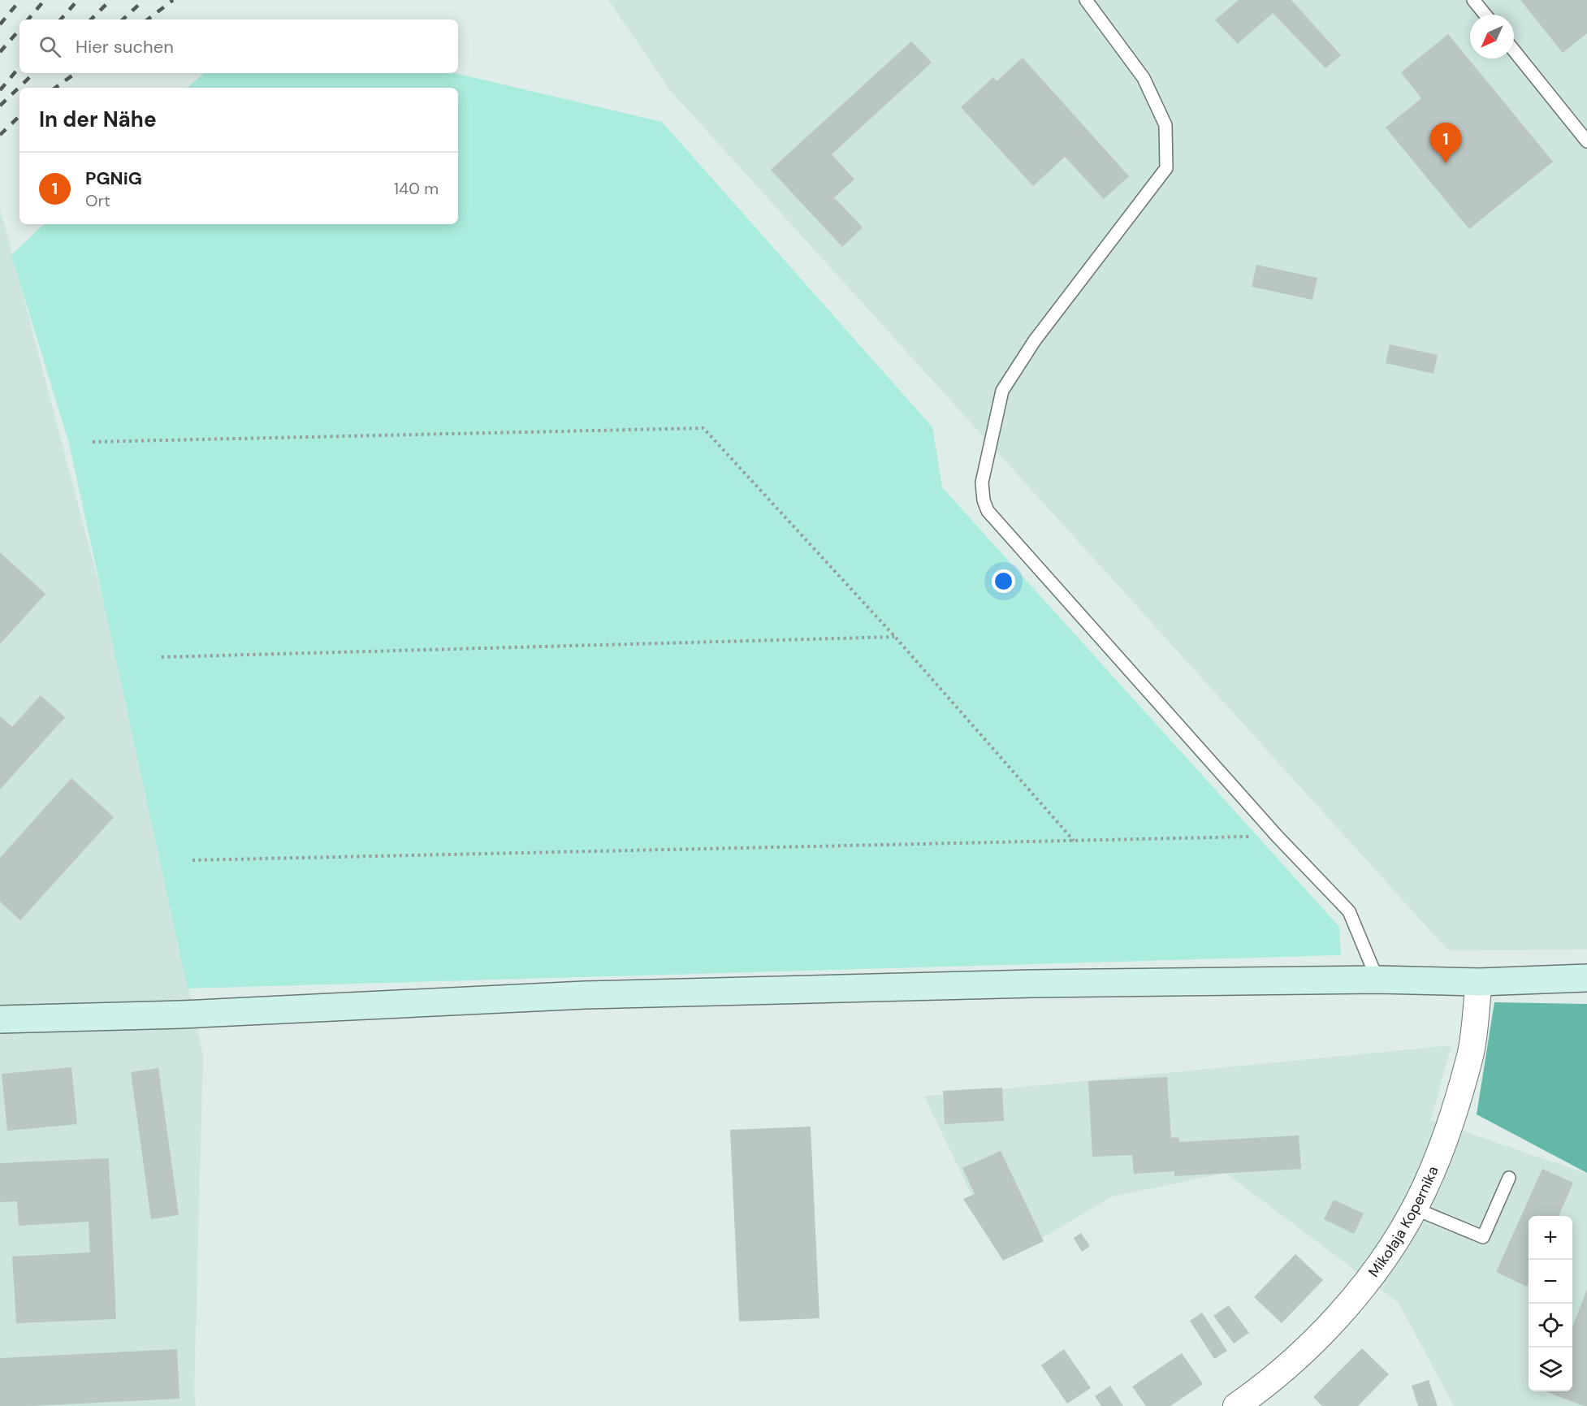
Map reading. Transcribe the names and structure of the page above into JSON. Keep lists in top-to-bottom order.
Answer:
{
  "streets": {
    "street": ["Mikołaja Kopernika"]
  },
  "north": "bottom left",
  "page": {
    "search": "Hier suchen",
    "heading": "In der Nähe",
    "pins": "1",
    "list": [
      {
        "mark": "1",
        "name": "PGNiG",
        "note": "Ort",
        "value": "140 m"
      }
    ],
    "map_buttons": ["+", "−"]
  }
}
